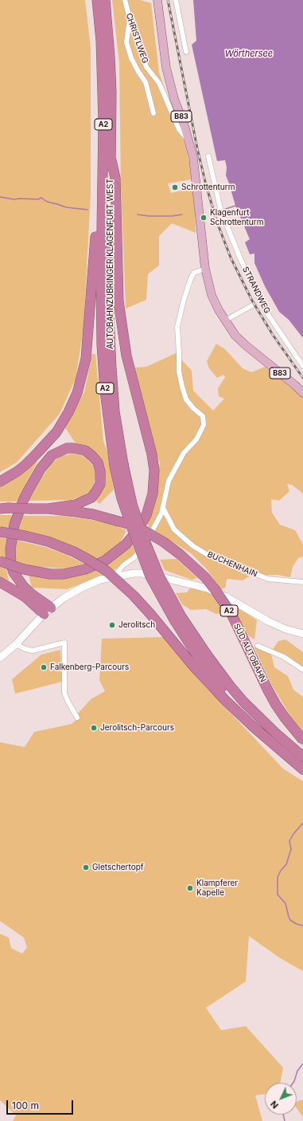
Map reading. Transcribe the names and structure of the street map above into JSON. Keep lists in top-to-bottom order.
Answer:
{
  "streets": {
    "highway": ["A2", "AUTOBAHNZUBRINGER KLAGENFURT WEST", "SÜD AUTOBAHN"],
    "main road": ["B83"],
    "street": ["CHRISTLWEG", "STRANDWEG", "BUCHENHAIN"]
  },
  "crossings": [
    ["CHRISTLWEG", "B83"],
    ["A2", "AUTOBAHNZUBRINGER KLAGENFURT WEST"]
  ],
  "water": ["Wörthersee"],
  "places": [
    "Schrottenturm",
    "Klagenfurt Schrottenturm",
    "Jerolitsch",
    "Falkenberg-Parcours",
    "Jerolitsch-Parcours",
    "Gletschertopf",
    "Klampferer Kapelle"
  ],
  "scale_bar": "100 m",
  "north": "bottom left"
}
